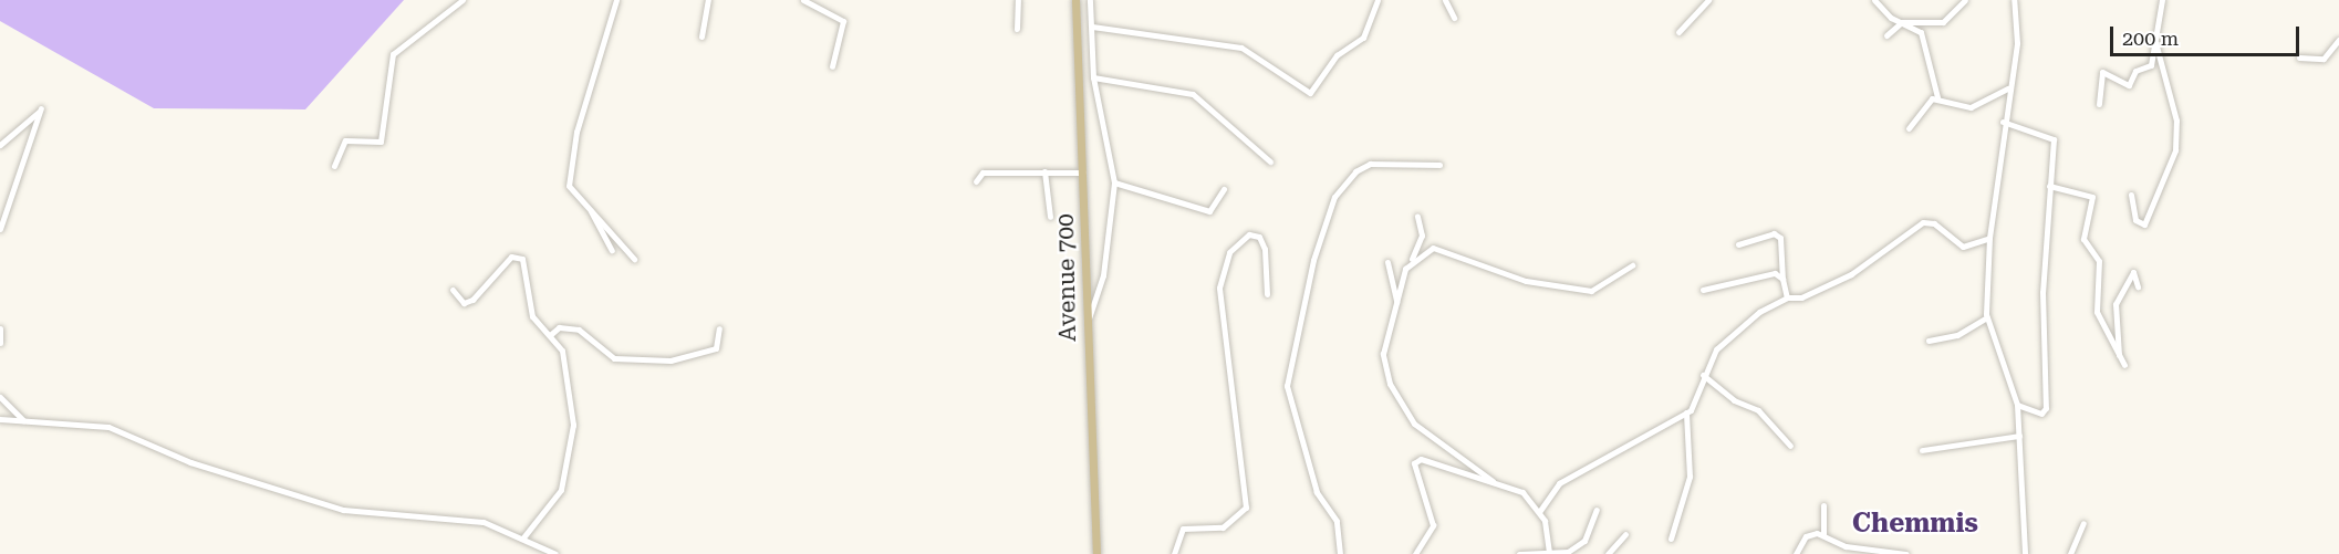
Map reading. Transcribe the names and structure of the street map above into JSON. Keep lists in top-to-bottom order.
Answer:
{
  "streets": {
    "main road": ["Avenue 700"]
  },
  "districts": ["Chemmis"],
  "scale_bar": "200 m"
}
